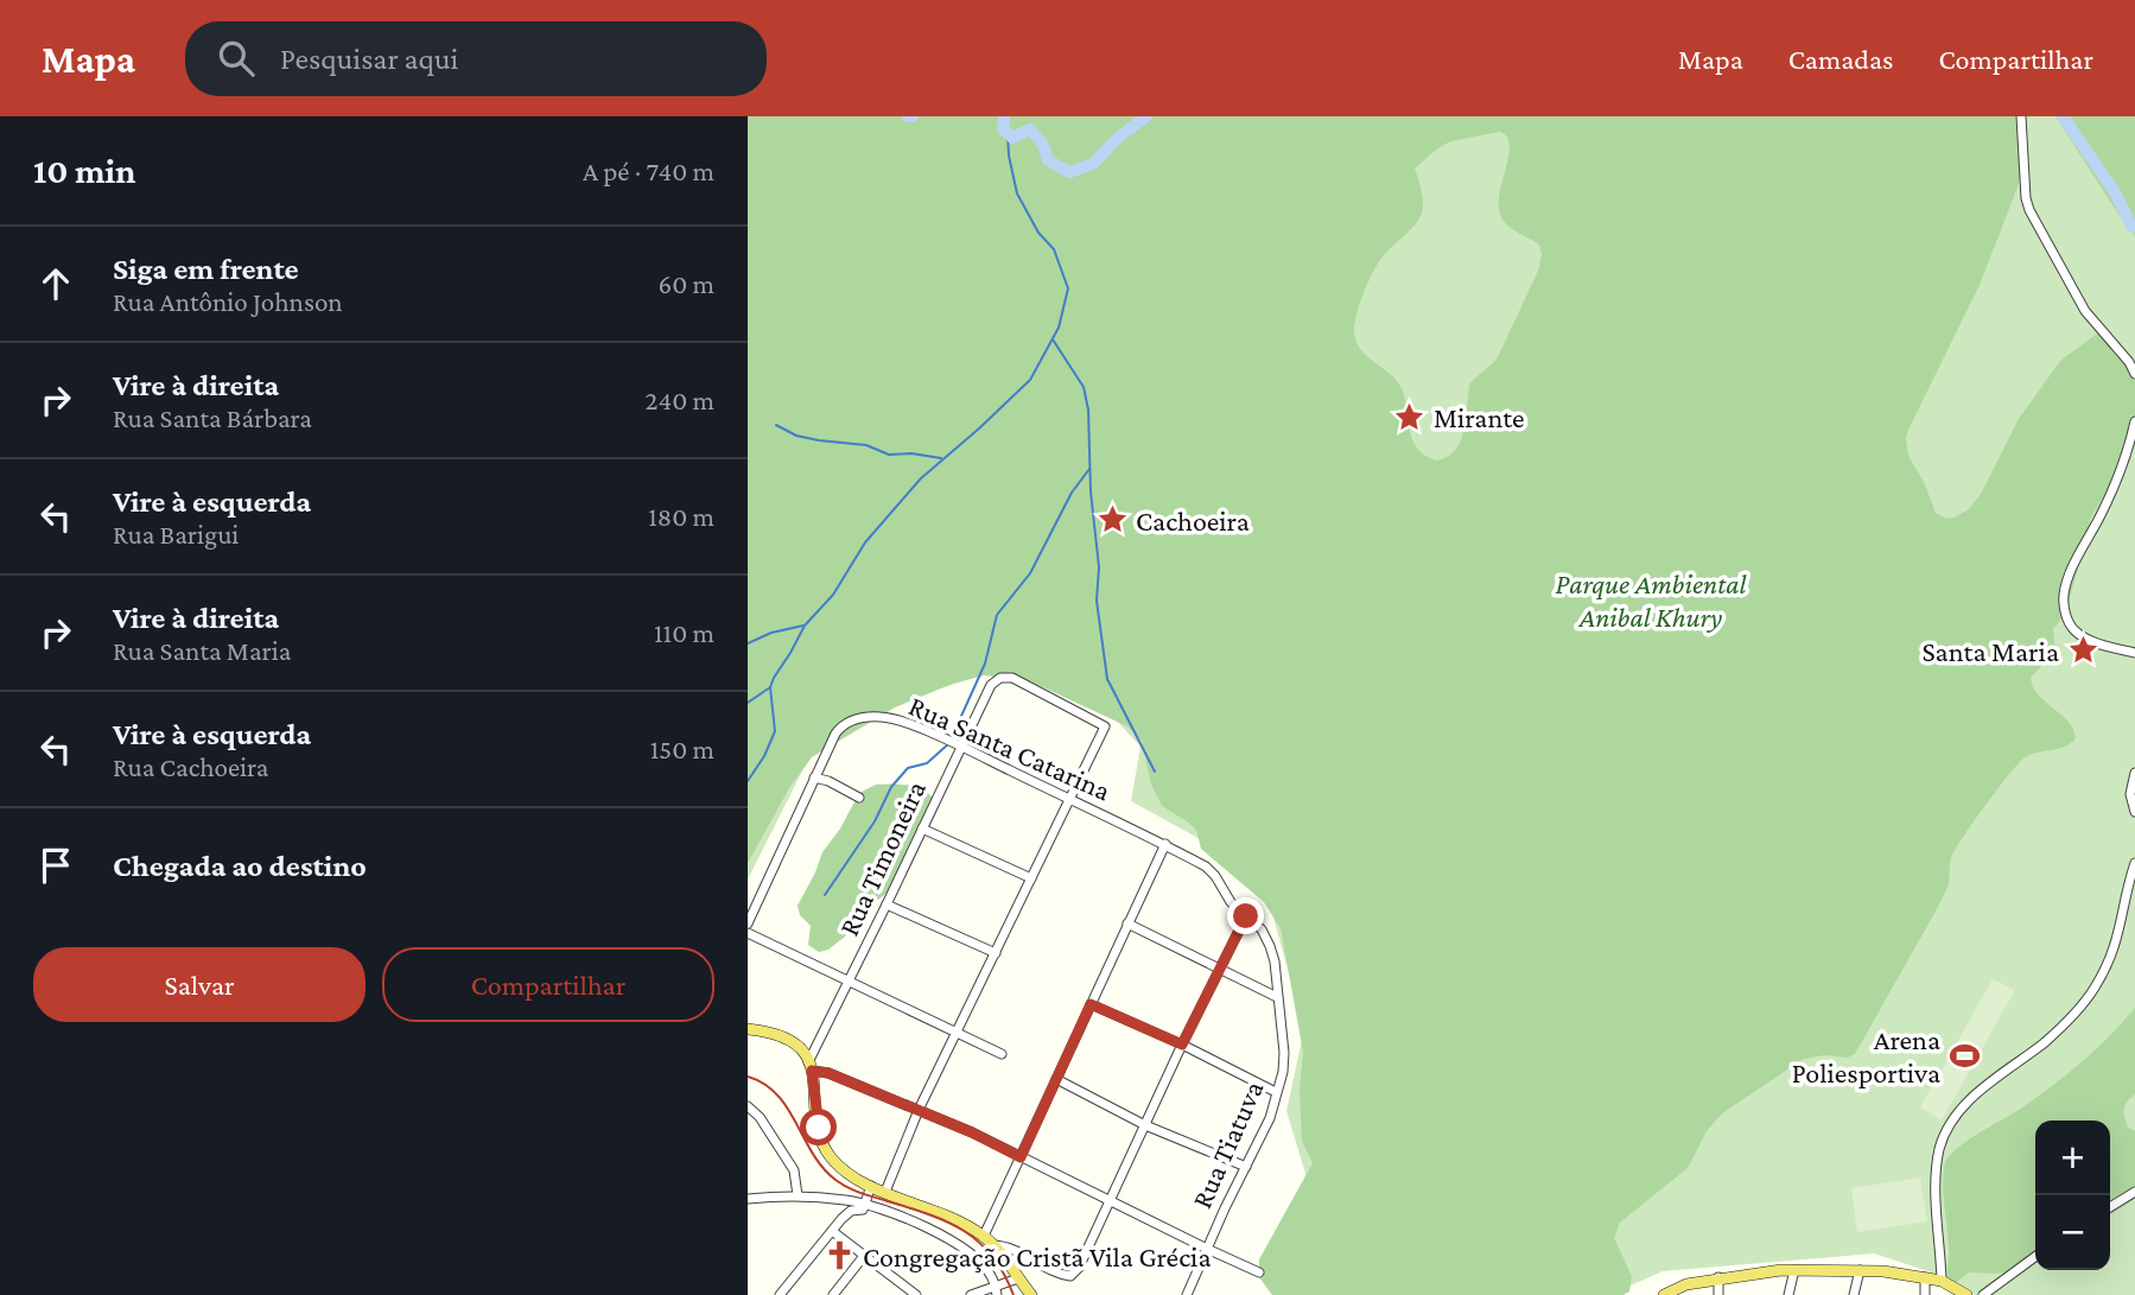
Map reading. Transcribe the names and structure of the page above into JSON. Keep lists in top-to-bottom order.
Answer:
{
  "streets": {
    "street": ["Rua Santa Catarina", "Rua Timoneira", "Rua Tiatuva"]
  },
  "crossings": [
    ["Rua Santa Catarina", "Rua Timoneira"],
    ["Rua Santa Catarina", "Rua Tiatuva"]
  ],
  "parks": ["Parque Ambiental Anibal Khury"],
  "places": {
    "place": ["Mirante", "Cachoeira", "Santa Maria"],
    "sports": ["Arena Poliesportiva"],
    "church": ["Congregação Cristã Vila Grécia"]
  },
  "page": {
    "header": "Mapa",
    "search": "Pesquisar aqui",
    "nav": ["Mapa", "Camadas", "Compartilhar"],
    "heading": ["10 min", "A pé · 740 m"],
    "list": [
      ["Siga em frente", "Rua Antônio Johnson", "60 m"],
      ["Vire à direita", "Rua Santa Bárbara", "240 m"],
      ["Vire à esquerda", "Rua Barigui", "180 m"],
      ["Vire à direita", "Rua Santa Maria", "110 m"],
      ["Vire à esquerda", "Rua Cachoeira", "150 m"],
      "Chegada ao destino"
    ],
    "buttons": ["Salvar", "Compartilhar"],
    "map_buttons": ["+", "−"]
  }
}
